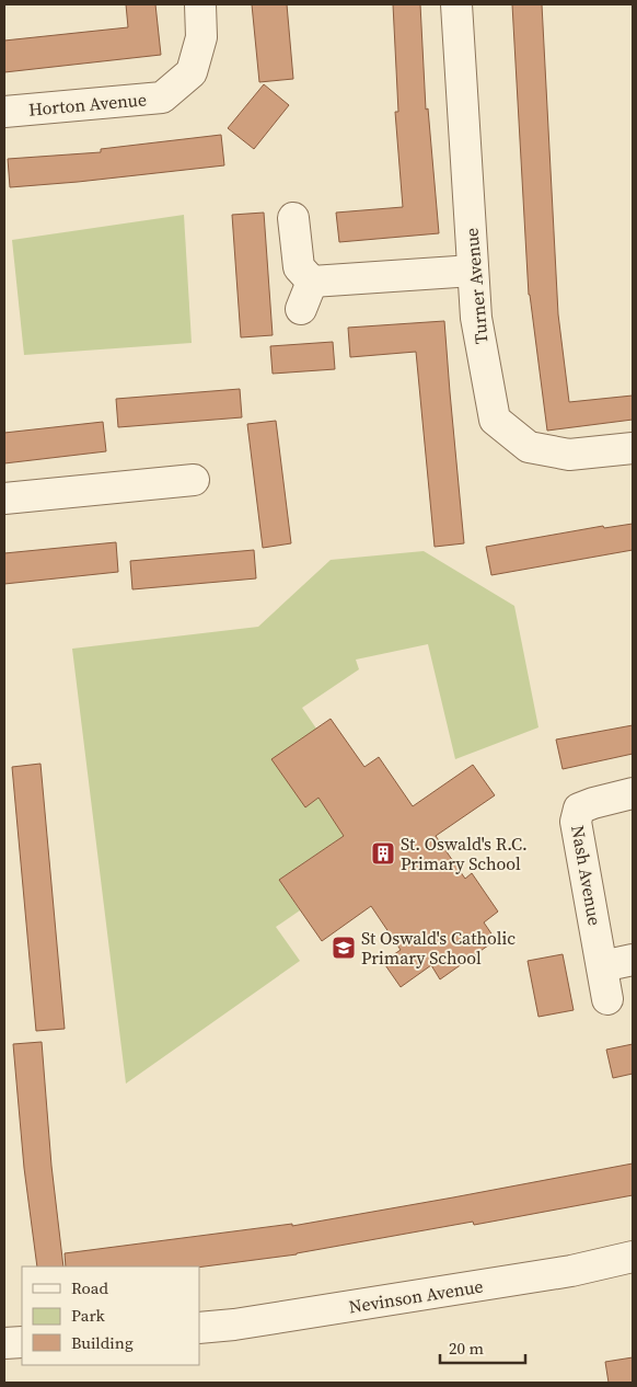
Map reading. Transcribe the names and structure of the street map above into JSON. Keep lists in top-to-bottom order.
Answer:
{
  "streets": {
    "street": [
      "Horton Avenue",
      "Turner Avenue",
      "Nash Avenue",
      "Nevinson Avenue"
    ]
  },
  "places": {
    "building": ["St. Oswald's R.C. Primary School"],
    "school or university": ["St Oswald's Catholic Primary School"]
  },
  "legend": ["Road", "Park", "Building"],
  "scale_bar": "20 m"
}
